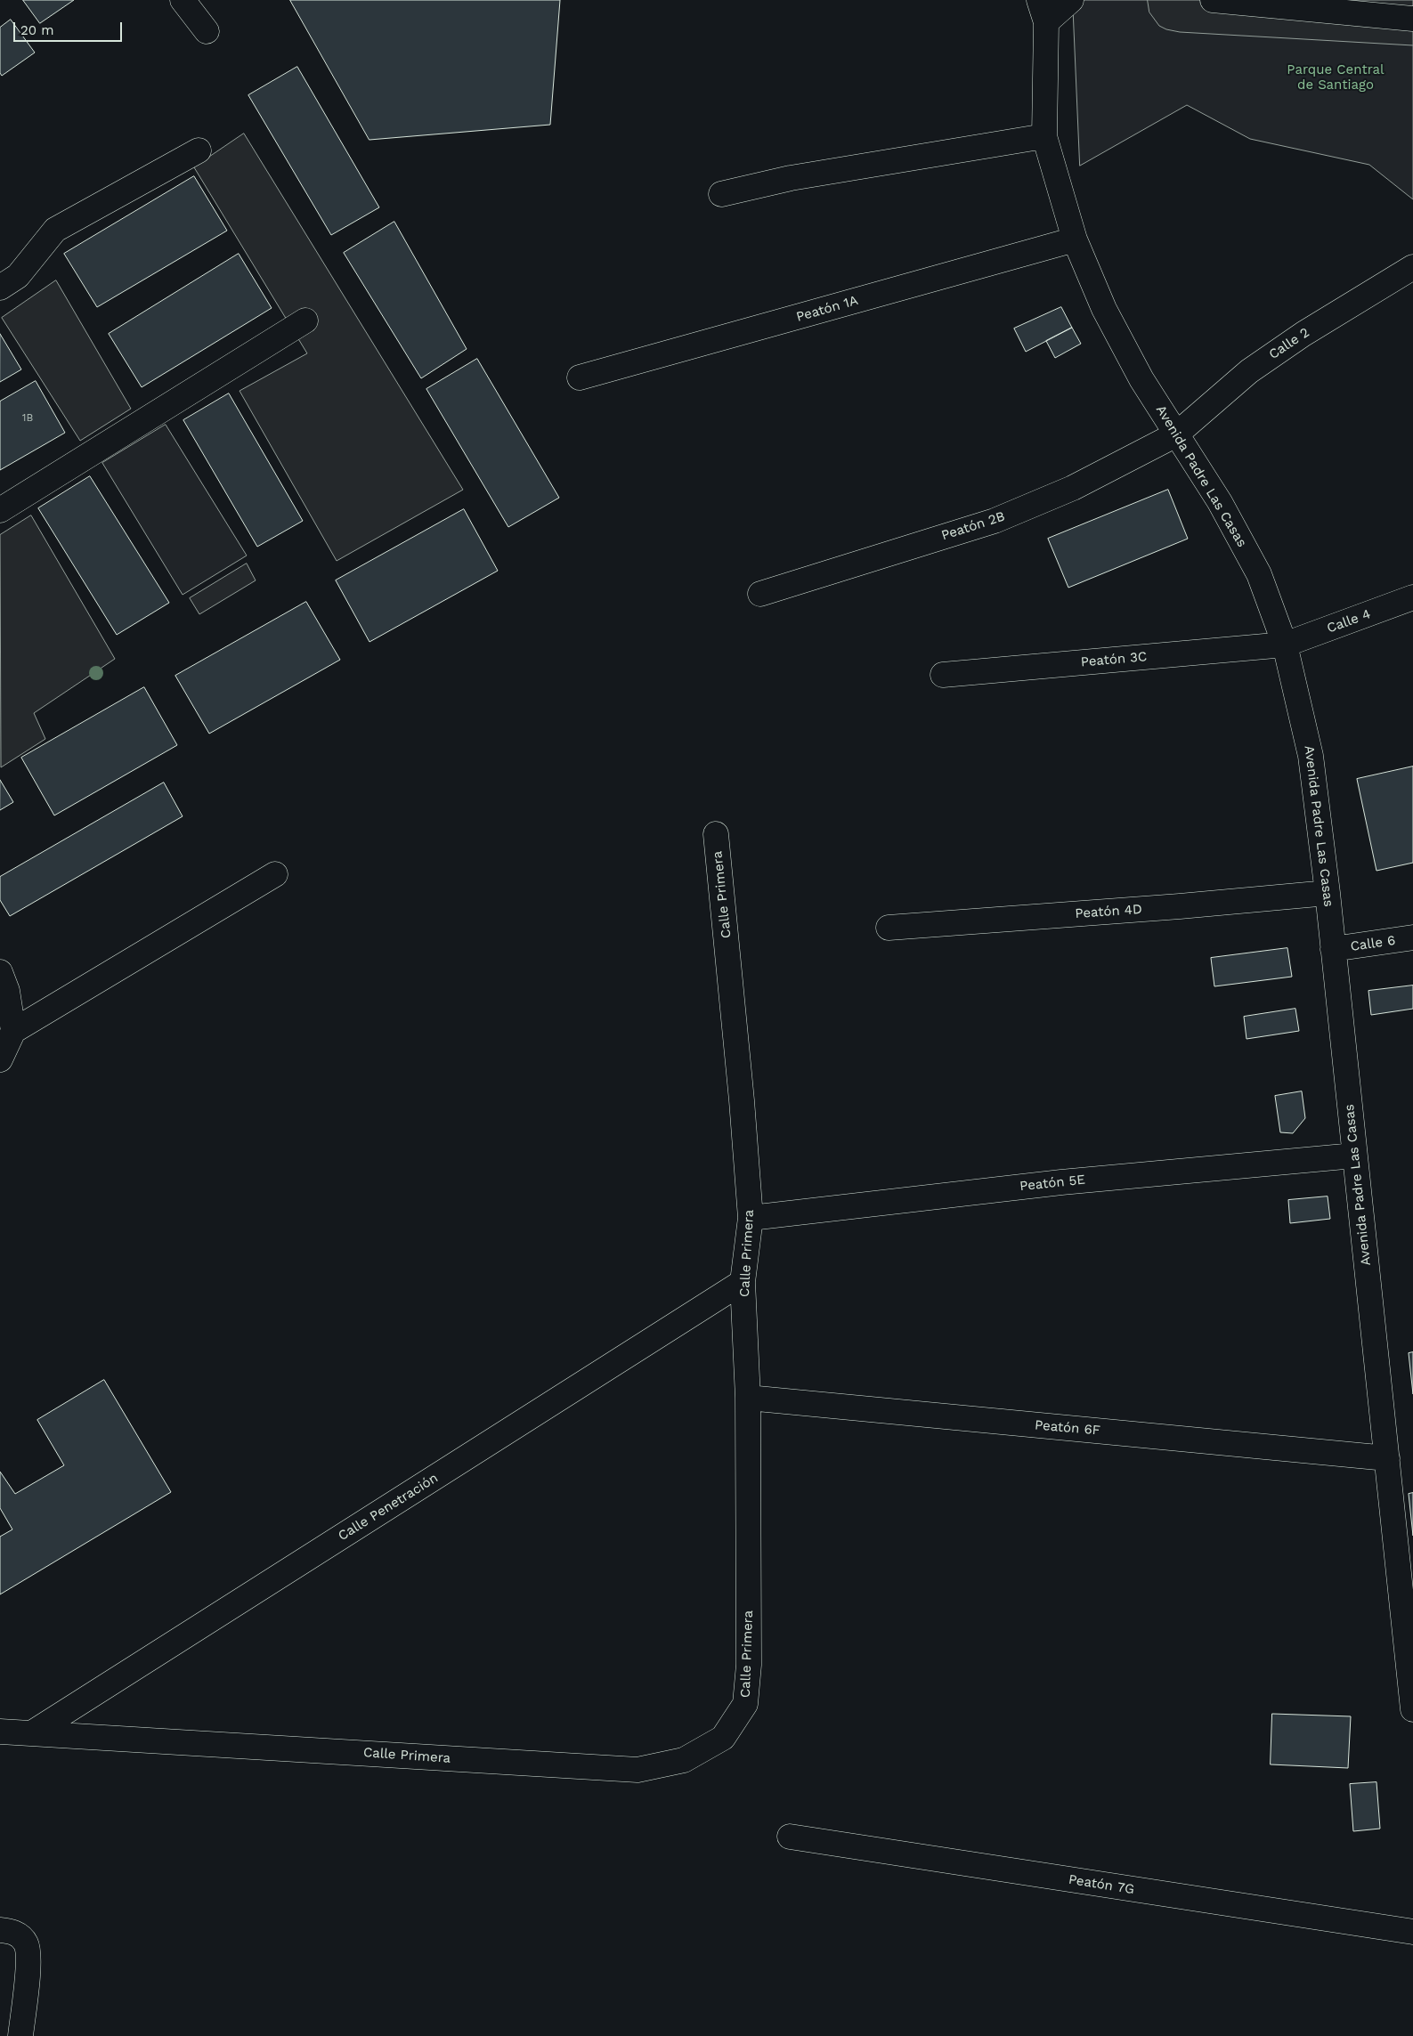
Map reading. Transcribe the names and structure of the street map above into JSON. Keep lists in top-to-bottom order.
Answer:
{
  "streets": {
    "street": [
      "Peatón 1A",
      "Calle 2",
      "Avenida Padre Las Casas",
      "Peatón 2B",
      "Calle 4",
      "Peatón 3C",
      "Calle Primera",
      "Peatón 4D",
      "Calle 6",
      "Peatón 5E",
      "Peatón 6F",
      "Calle Penetración",
      "Peatón 7G"
    ]
  },
  "crossings": [
    ["Peatón 1A", "Avenida Padre Las Casas"],
    ["Calle 2", "Avenida Padre Las Casas"],
    ["Calle 2", "Peatón 2B"],
    ["Avenida Padre Las Casas", "Peatón 2B"],
    ["Avenida Padre Las Casas", "Calle 4"],
    ["Avenida Padre Las Casas", "Peatón 3C"],
    ["Avenida Padre Las Casas", "Peatón 4D"],
    ["Avenida Padre Las Casas", "Calle 6"],
    ["Avenida Padre Las Casas", "Peatón 5E"],
    ["Avenida Padre Las Casas", "Peatón 6F"],
    ["Calle 4", "Peatón 3C"],
    ["Calle Primera", "Peatón 5E"],
    ["Calle Primera", "Peatón 6F"],
    ["Calle Primera", "Calle Penetración"]
  ],
  "parks": ["Parque Central de Santiago"],
  "house_numbers": ["1B"],
  "scale_bar": "20 m"
}
